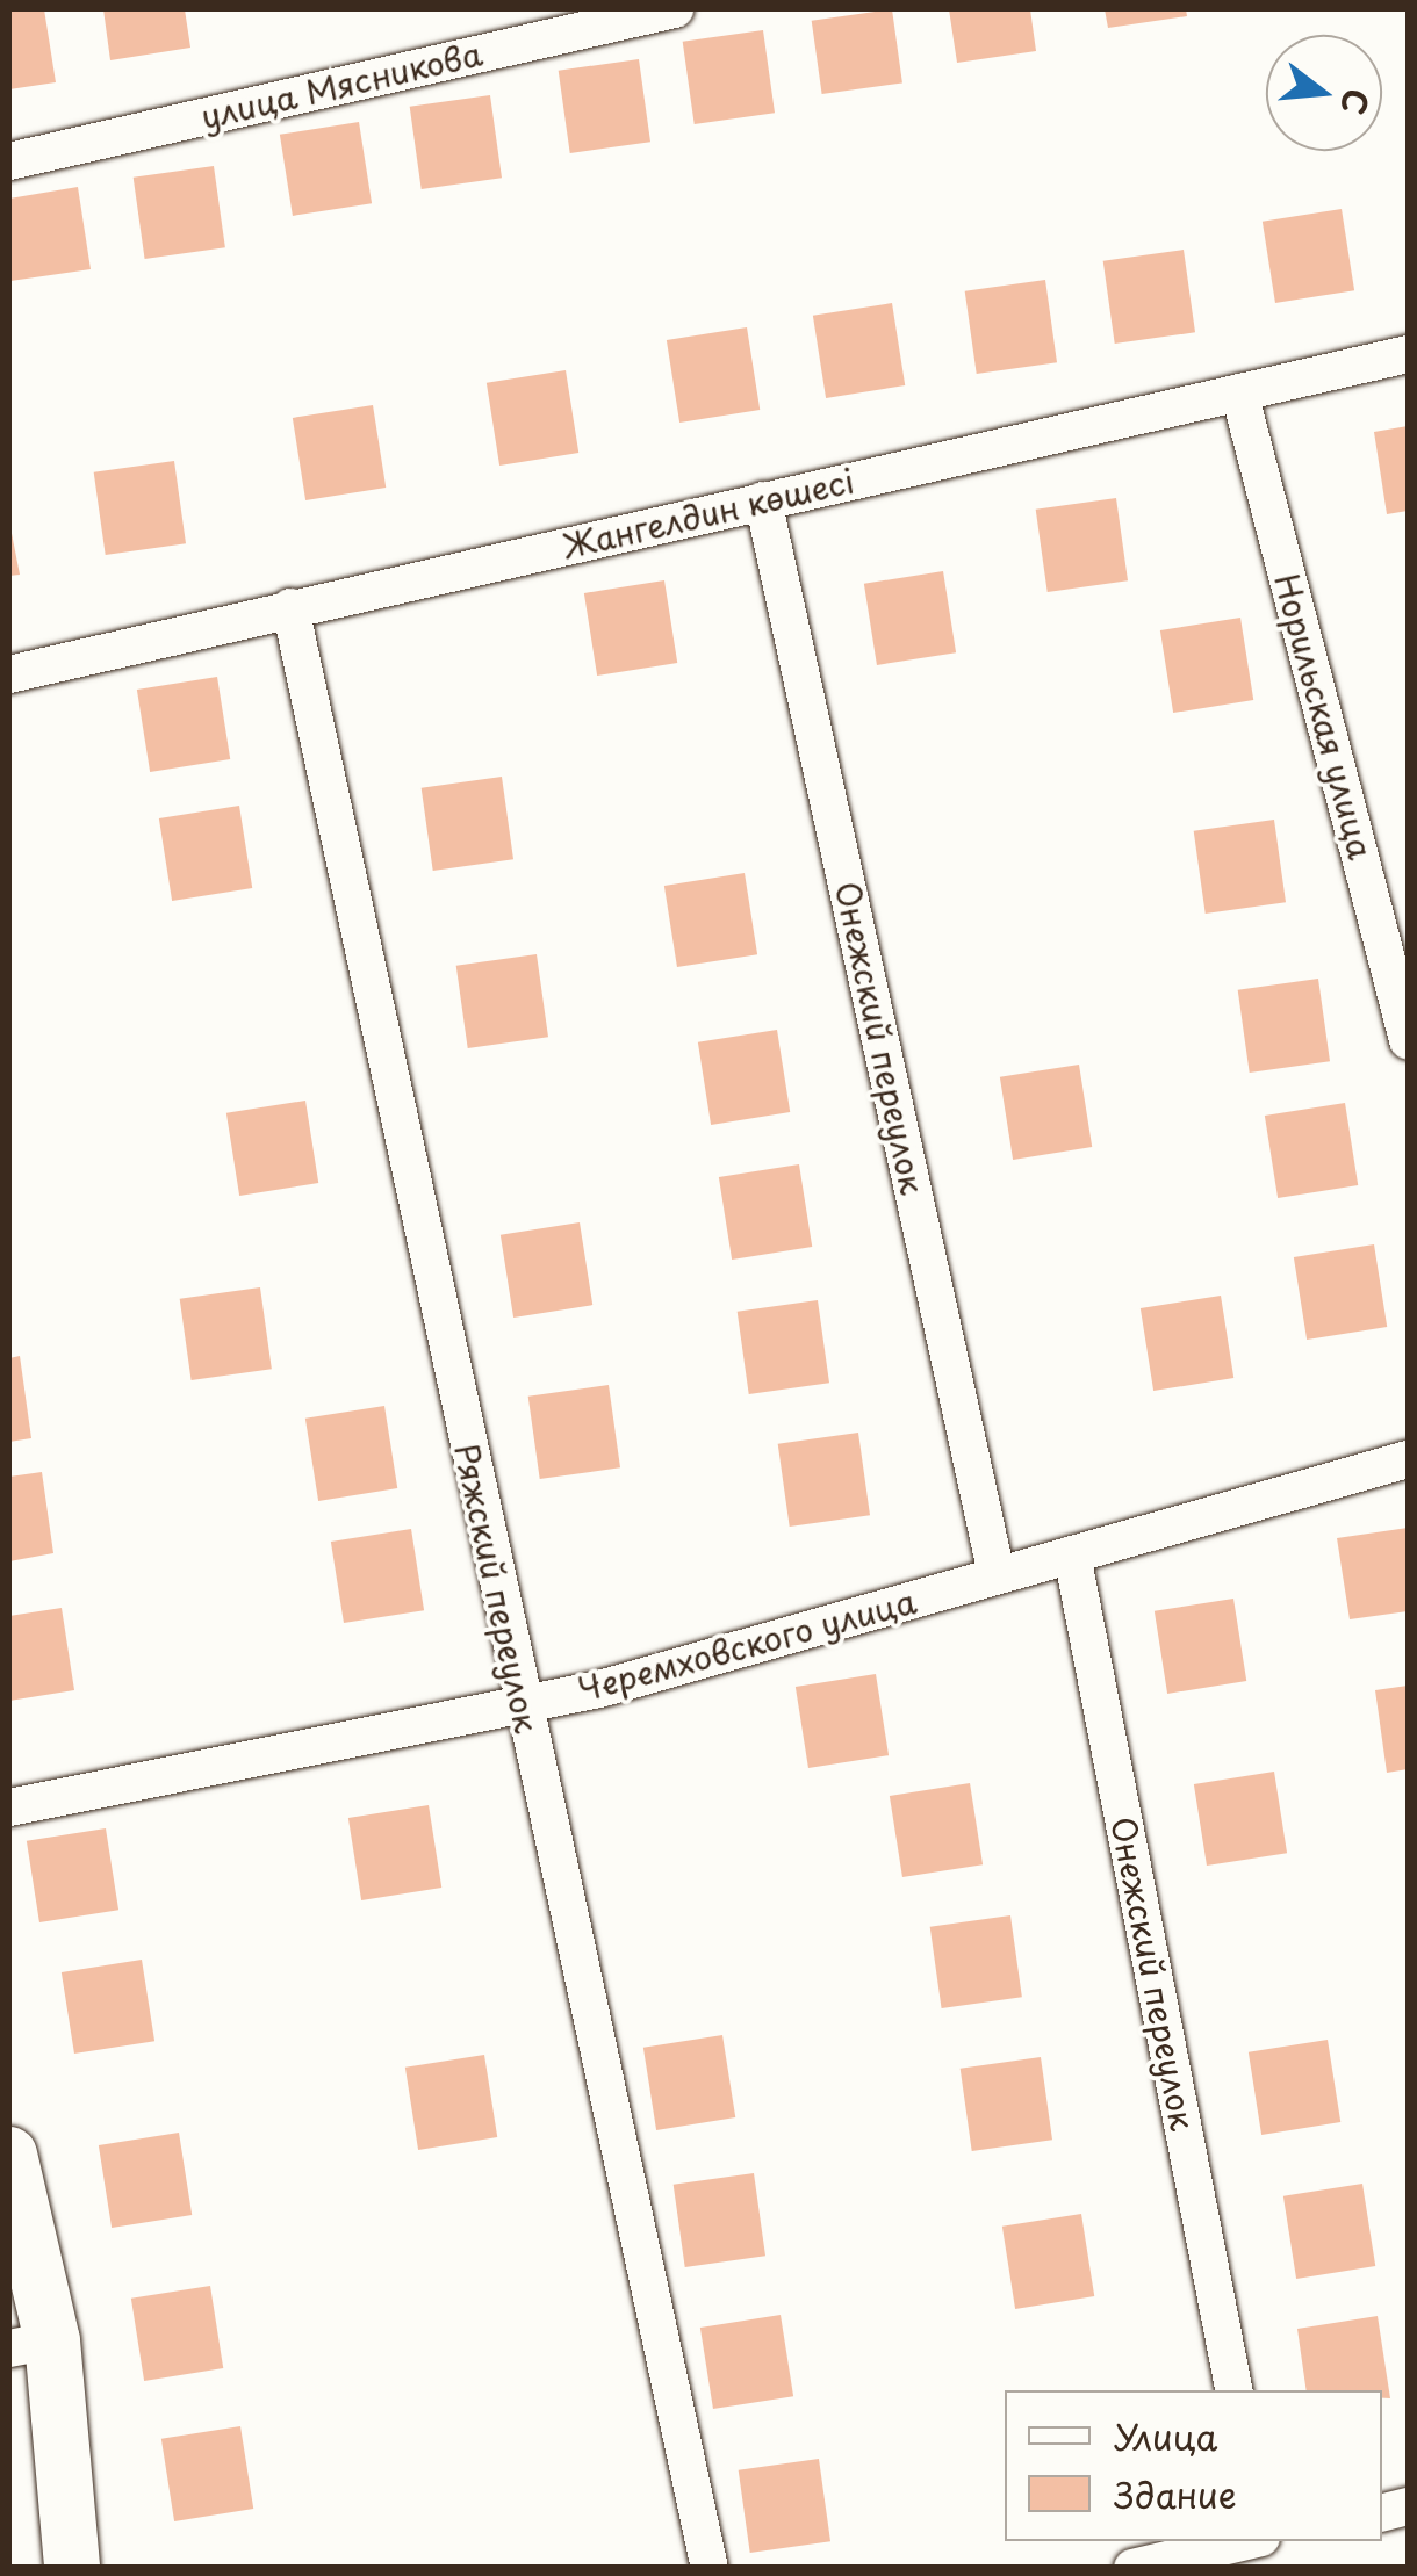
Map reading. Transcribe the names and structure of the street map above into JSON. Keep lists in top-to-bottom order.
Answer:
{
  "streets": {
    "street": [
      "улица Мясникова",
      "Жангелдин көшесі",
      "Норильская улица",
      "Онежский переулок",
      "Ряжский переулок",
      "Черемховского улица"
    ]
  },
  "crossings": [
    ["Жангелдин көшесі", "Норильская улица"],
    ["Жангелдин көшесі", "Онежский переулок"],
    ["Жангелдин көшесі", "Ряжский переулок"],
    ["Онежский переулок", "Черемховского улица"],
    ["Ряжский переулок", "Черемховского улица"]
  ],
  "legend": ["Улица", "Здание"],
  "north": "right"
}
